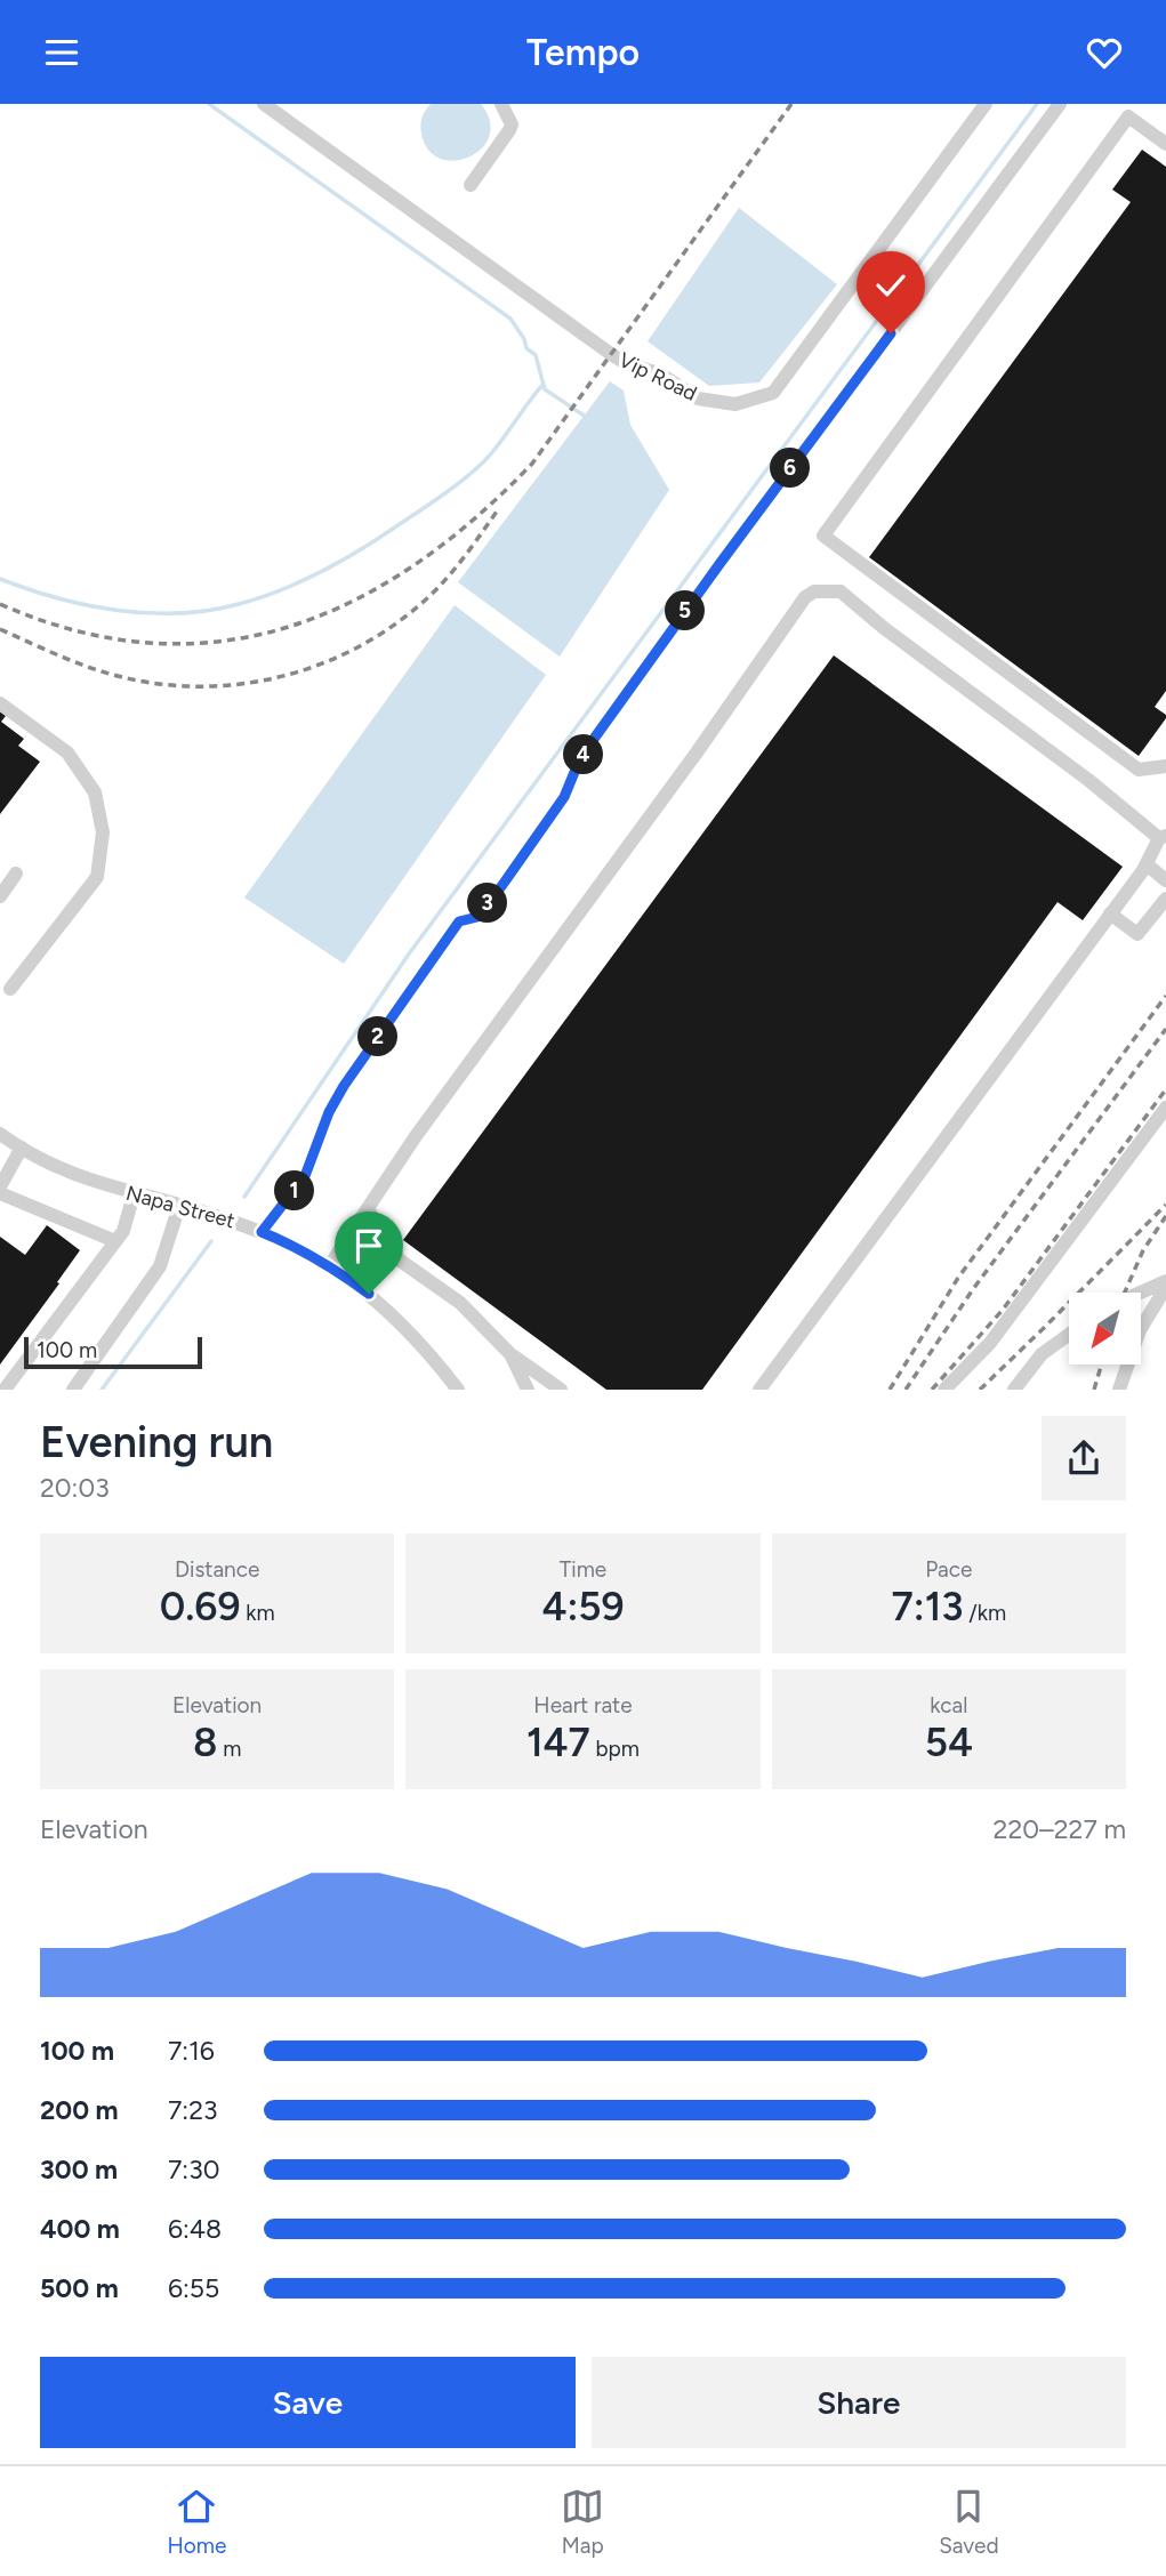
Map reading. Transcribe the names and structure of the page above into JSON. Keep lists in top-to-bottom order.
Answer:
{
  "streets": {
    "street": ["Vip Road", "Napa Street"]
  },
  "scale_bar": "100 m",
  "north": "bottom left",
  "page": {
    "header": "Tempo",
    "pins": [
      "6",
      "5",
      "4",
      "3",
      "2",
      "1"
    ],
    "scale": "100 m",
    "heading": ["Evening run", "20:03"],
    "stats": [
      ["Distance", "0.69 km"],
      ["Time", "4:59"],
      ["Pace", "7:13 /km"],
      ["Elevation", "8 m"],
      ["Heart rate", "147 bpm"],
      ["kcal", "54"]
    ],
    "chart": ["Elevation", "220–227 m"],
    "list": [
      {
        "name": "100 m",
        "note": "7:16"
      },
      {
        "name": "200 m",
        "note": "7:23"
      },
      {
        "name": "300 m",
        "note": "7:30"
      },
      {
        "name": "400 m",
        "note": "6:48"
      },
      {
        "name": "500 m",
        "note": "6:55"
      }
    ],
    "buttons": ["Save", "Share"],
    "tabs": ["Home", "Map", "Saved"]
  }
}
